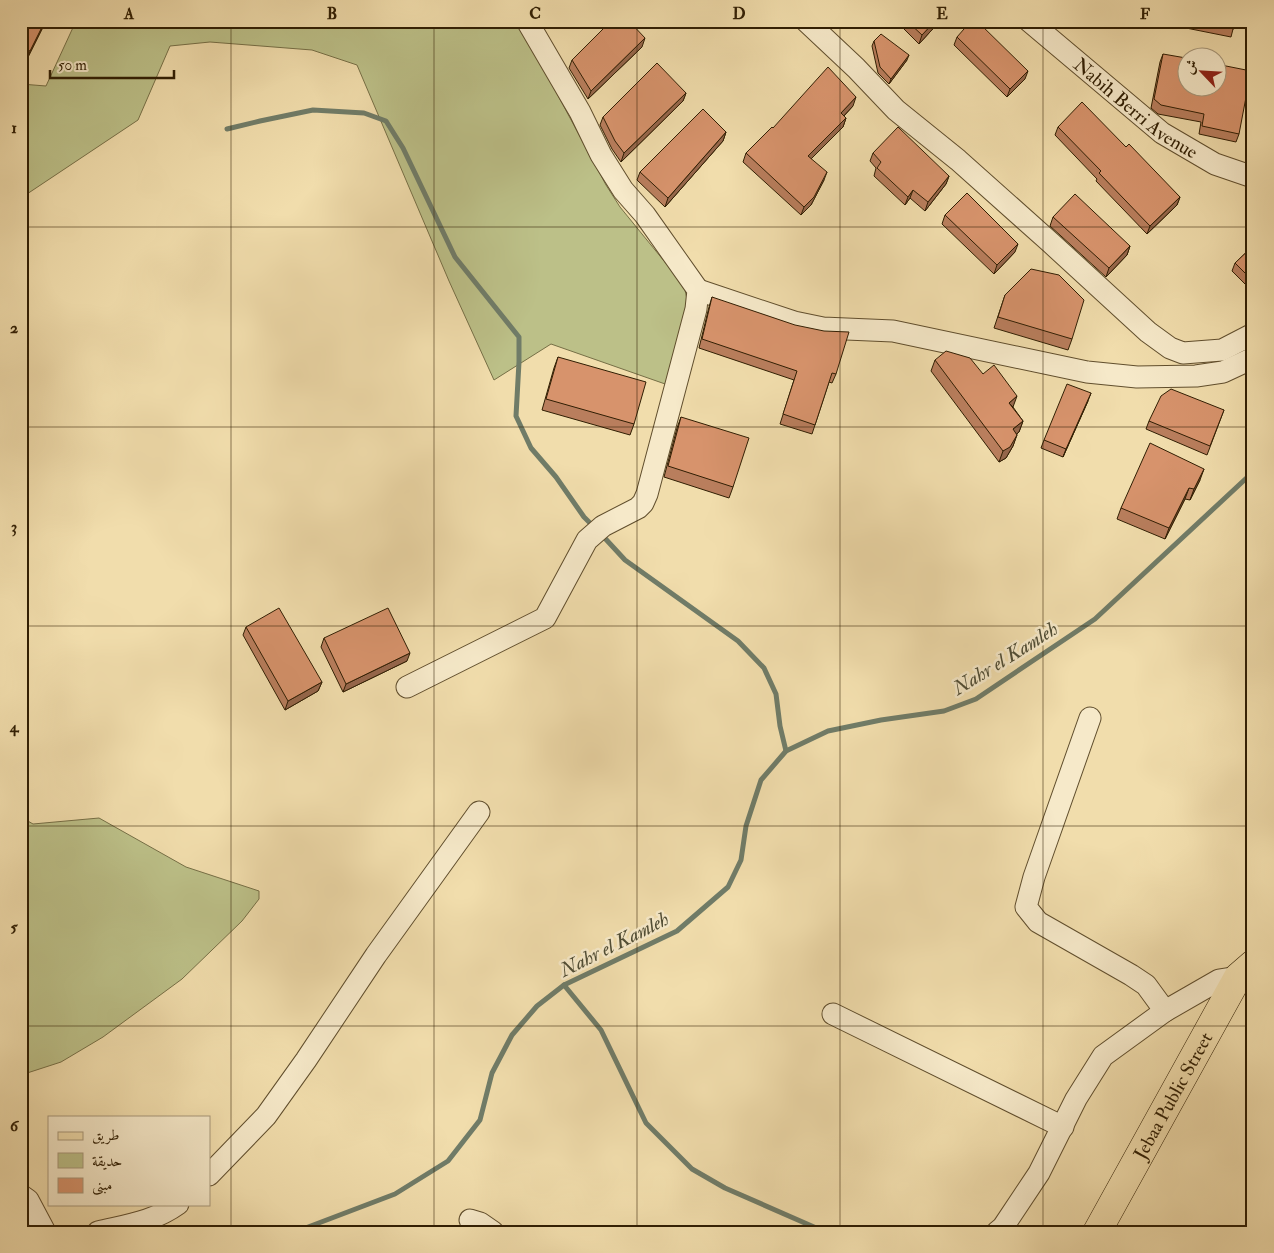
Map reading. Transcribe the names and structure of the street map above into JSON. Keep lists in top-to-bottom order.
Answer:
{
  "streets": {
    "main road": ["Jebaa Public Street"],
    "street": ["Nabih Berri Avenue"]
  },
  "water": ["Nahr el Kamleh"],
  "legend": ["طريق", "حديقة", "مبنى"],
  "scale_bar": "50 m",
  "north": "top left",
  "grid": {
    "columns": [
      "A",
      "B",
      "C",
      "D",
      "E",
      "F"
    ],
    "rows": [
      "1",
      "2",
      "3",
      "4",
      "5",
      "6"
    ]
  }
}
